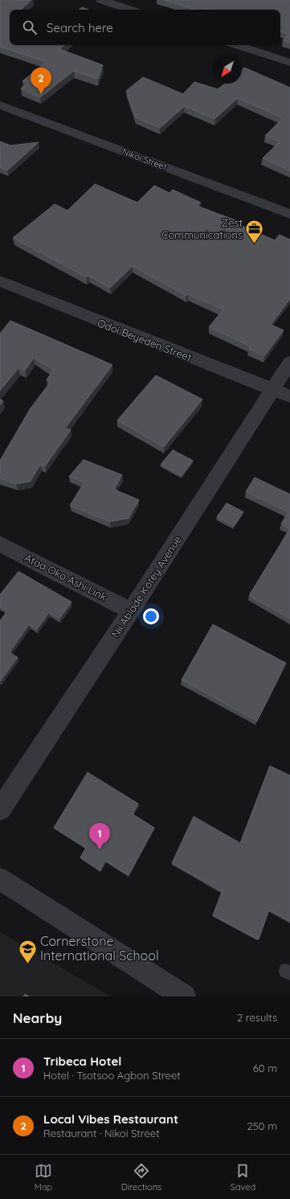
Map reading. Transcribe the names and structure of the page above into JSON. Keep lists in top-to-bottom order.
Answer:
{
  "streets": {
    "street": [
      "Nikoi Street",
      "Odoi Beyeden Street",
      "Ataa Oko Ashi Link",
      "Nii Ablade Kotey Avenue"
    ]
  },
  "crossings": [
    ["Odoi Beyeden Street", "Nii Ablade Kotey Avenue"],
    ["Ataa Oko Ashi Link", "Nii Ablade Kotey Avenue"]
  ],
  "places": {
    "office": ["Zest Communications"],
    "school or university": ["Cornerstone International School"]
  },
  "north": "bottom left",
  "page": {
    "search": "Search here",
    "pins": ["2", "1"],
    "heading": ["Nearby", "2 results"],
    "list": [
      {
        "mark": "1",
        "name": "Tribeca Hotel",
        "note": "Hotel · Tsotsoo Agbon Street",
        "value": "60 m"
      },
      {
        "mark": "2",
        "name": "Local Vibes Restaurant",
        "note": "Restaurant · Nikoi Street",
        "value": "250 m"
      }
    ],
    "nav": ["Map", "Directions", "Saved"]
  }
}
